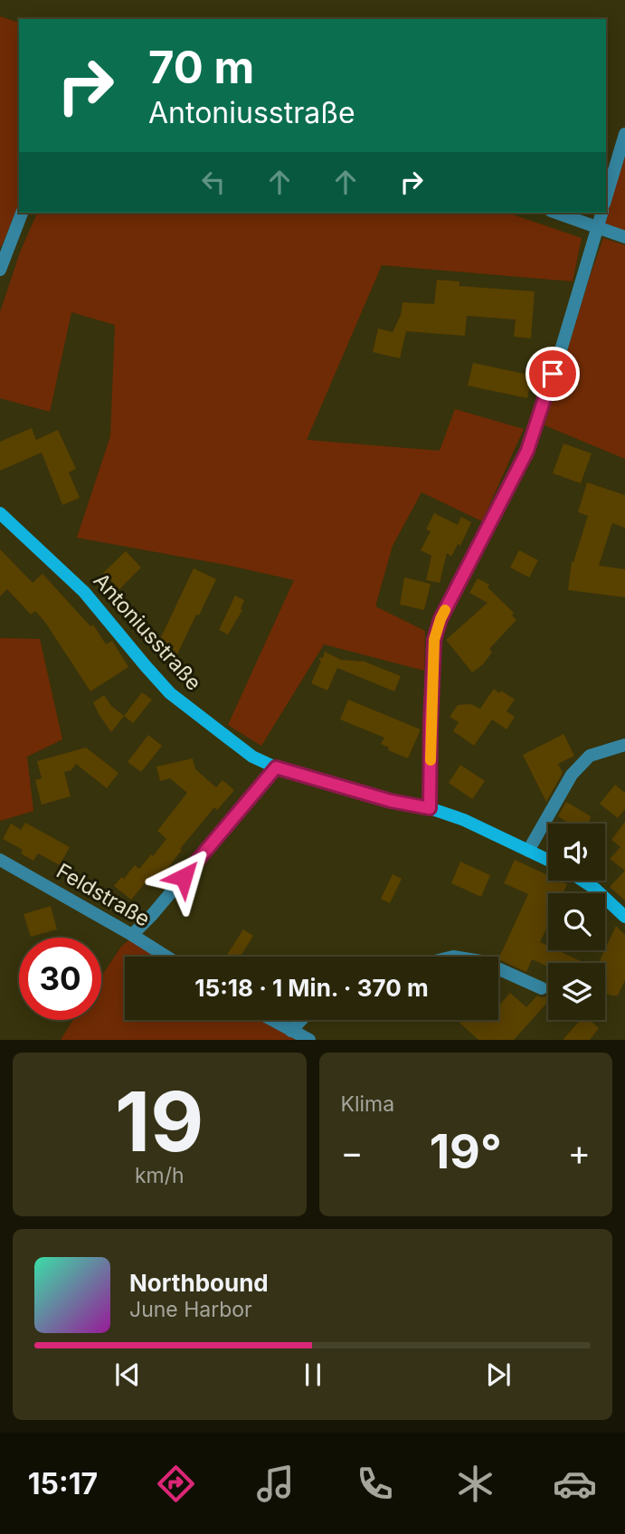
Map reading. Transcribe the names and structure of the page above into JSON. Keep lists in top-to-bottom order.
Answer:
{
  "streets": {
    "street": ["Antoniusstraße", "Feldstraße"]
  },
  "page": {
    "turn": ["70 m", "Antoniusstraße"],
    "limit": "30",
    "trip": "15:18 · 1 Min. · 370 m",
    "tile": [
      ["19", "km/h"],
      "Klima"
    ],
    "heat": ["−", "19°", "+"],
    "song": ["Northbound", "June Harbor"],
    "tabs": "15:17"
  }
}
